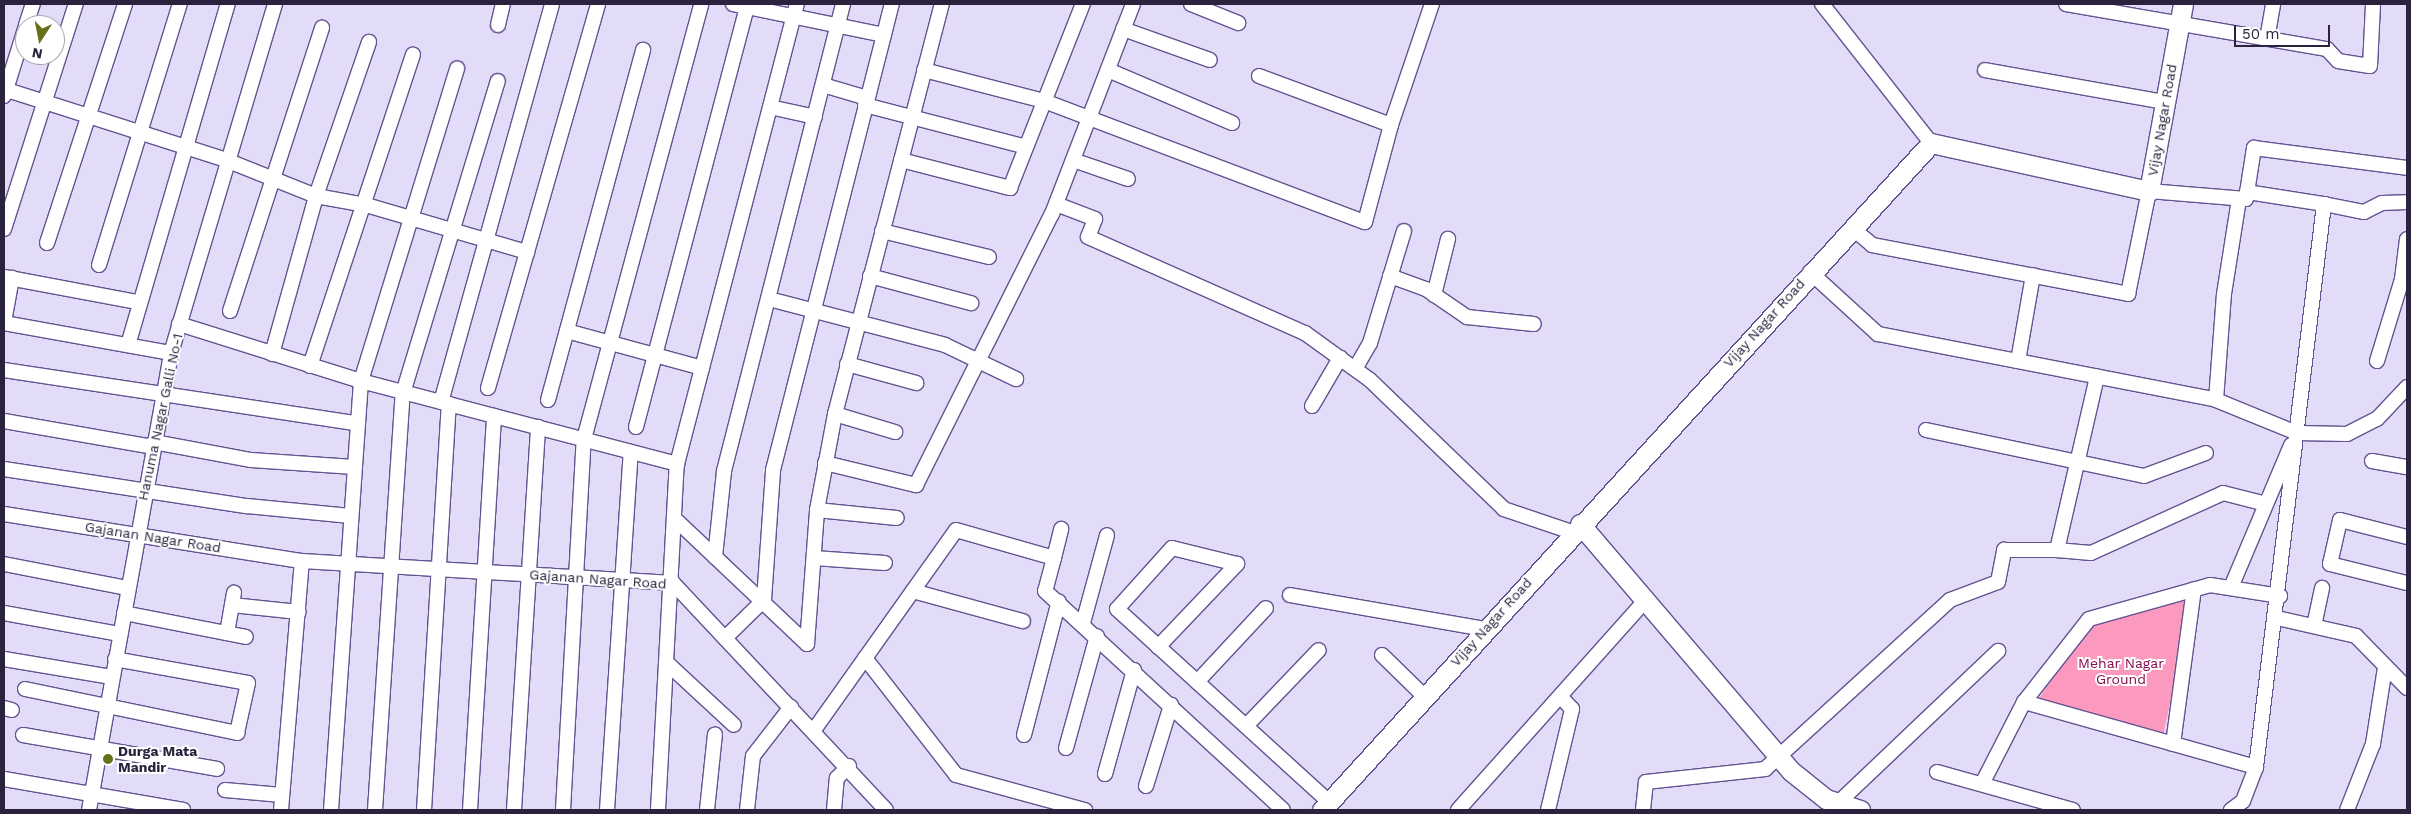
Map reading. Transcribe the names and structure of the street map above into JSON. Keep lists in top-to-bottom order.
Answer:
{
  "streets": {
    "street": ["Vijay Nagar Road", "Hanuma Nagar Galli No-1", "Gajanan Nagar Road"]
  },
  "crossings": [
    ["Hanuma Nagar Galli No-1", "Gajanan Nagar Road"]
  ],
  "parks": ["Mehar Nagar Ground"],
  "places": ["Durga Mata Mandir"],
  "scale_bar": "50 m",
  "north": "bottom"
}
